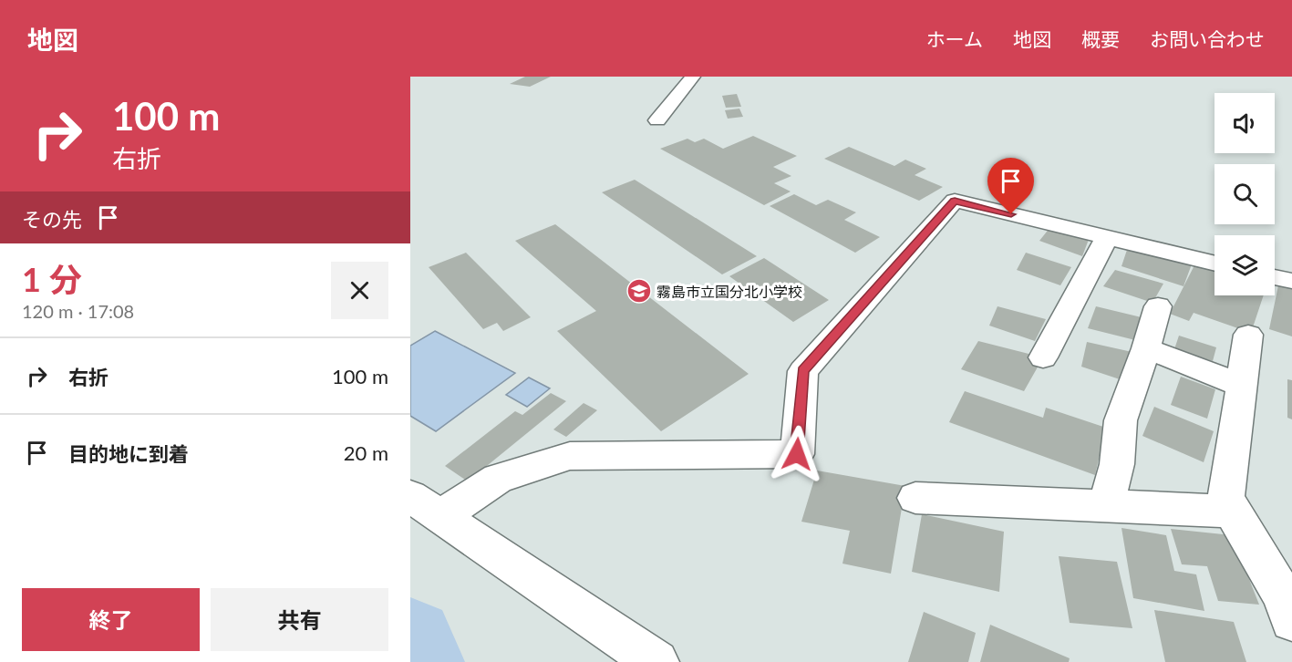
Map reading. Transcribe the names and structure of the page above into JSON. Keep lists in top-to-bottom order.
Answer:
{
  "places": {
    "school or university": ["霧島市立国分北小学校"]
  },
  "page": {
    "header": "地図",
    "nav": [
      "ホーム",
      "地図",
      "概要",
      "お問い合わせ"
    ],
    "turn": ["100 m", "右折"],
    "then": "その先",
    "heading": ["1 分", "120 m · 17:08"],
    "list": [
      {
        "name": "右折",
        "value": "100 m"
      },
      {
        "name": "目的地に到着",
        "value": "20 m"
      }
    ],
    "buttons": ["終了", "共有"]
  }
}
